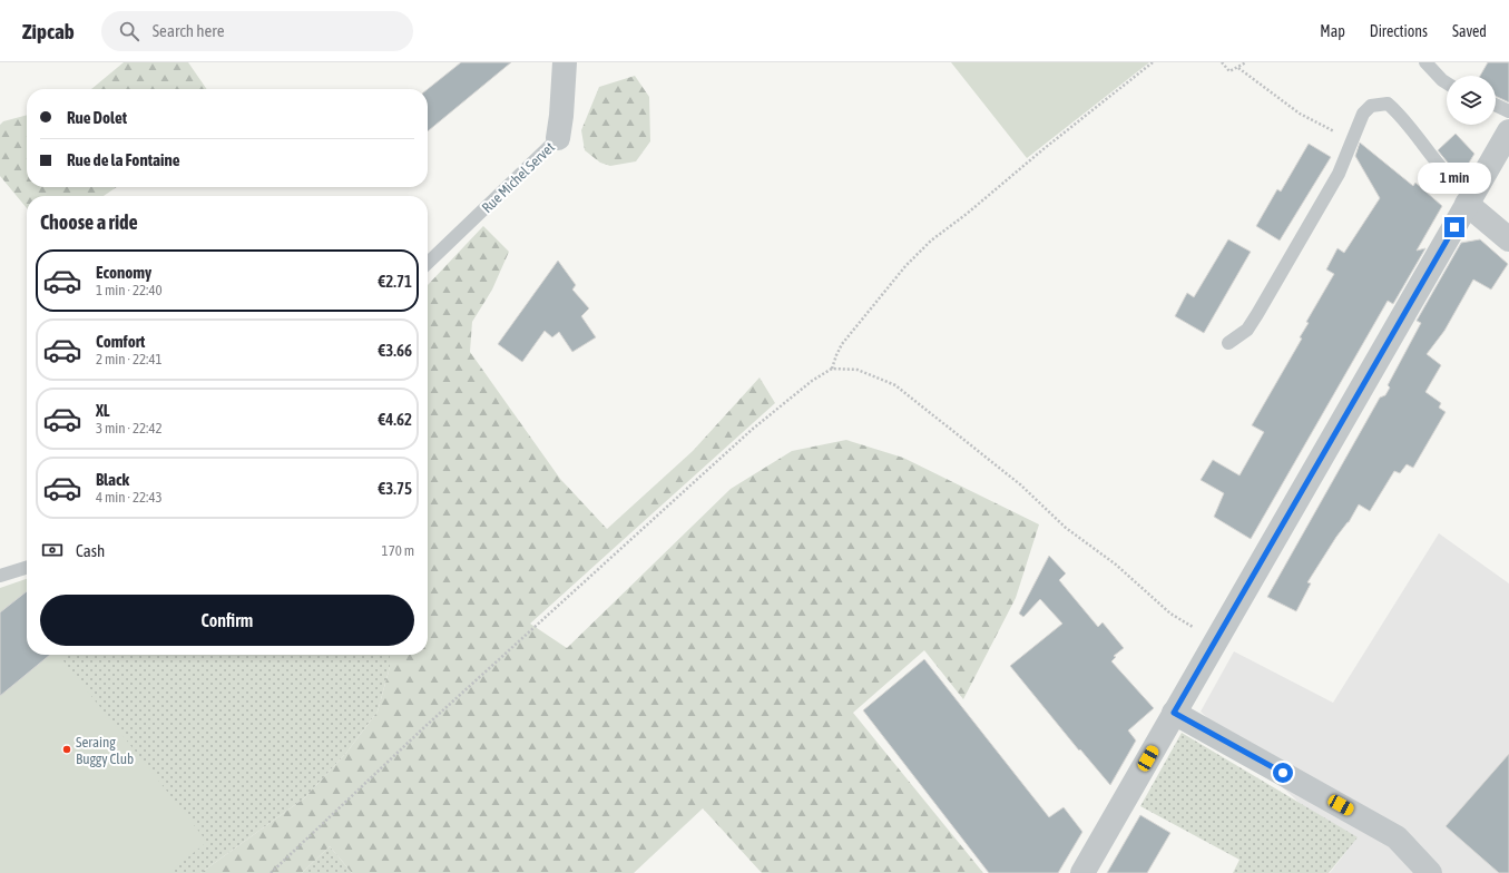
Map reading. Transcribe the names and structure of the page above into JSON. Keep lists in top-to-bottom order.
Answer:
{
  "streets": {
    "street": ["Rue Michel Servet"]
  },
  "places": ["Seraing Buggy Club"],
  "page": {
    "header": "Zipcab",
    "search": "Search here",
    "nav": ["Map", "Directions", "Saved"],
    "banner": ["Rue Dolet", "Rue de la Fontaine"],
    "bubble": "1 min",
    "heading": "Choose a ride",
    "list": [
      {
        "name": "Economy",
        "note": "1 min · 22:40",
        "value": "€2.71"
      },
      {
        "name": "Comfort",
        "note": "2 min · 22:41",
        "value": "€3.66"
      },
      {
        "name": "XL",
        "note": "3 min · 22:42",
        "value": "€4.62"
      },
      {
        "name": "Black",
        "note": "4 min · 22:43",
        "value": "€3.75"
      }
    ],
    "pay": ["Cash", "170 m"],
    "buttons": "Confirm"
  }
}
